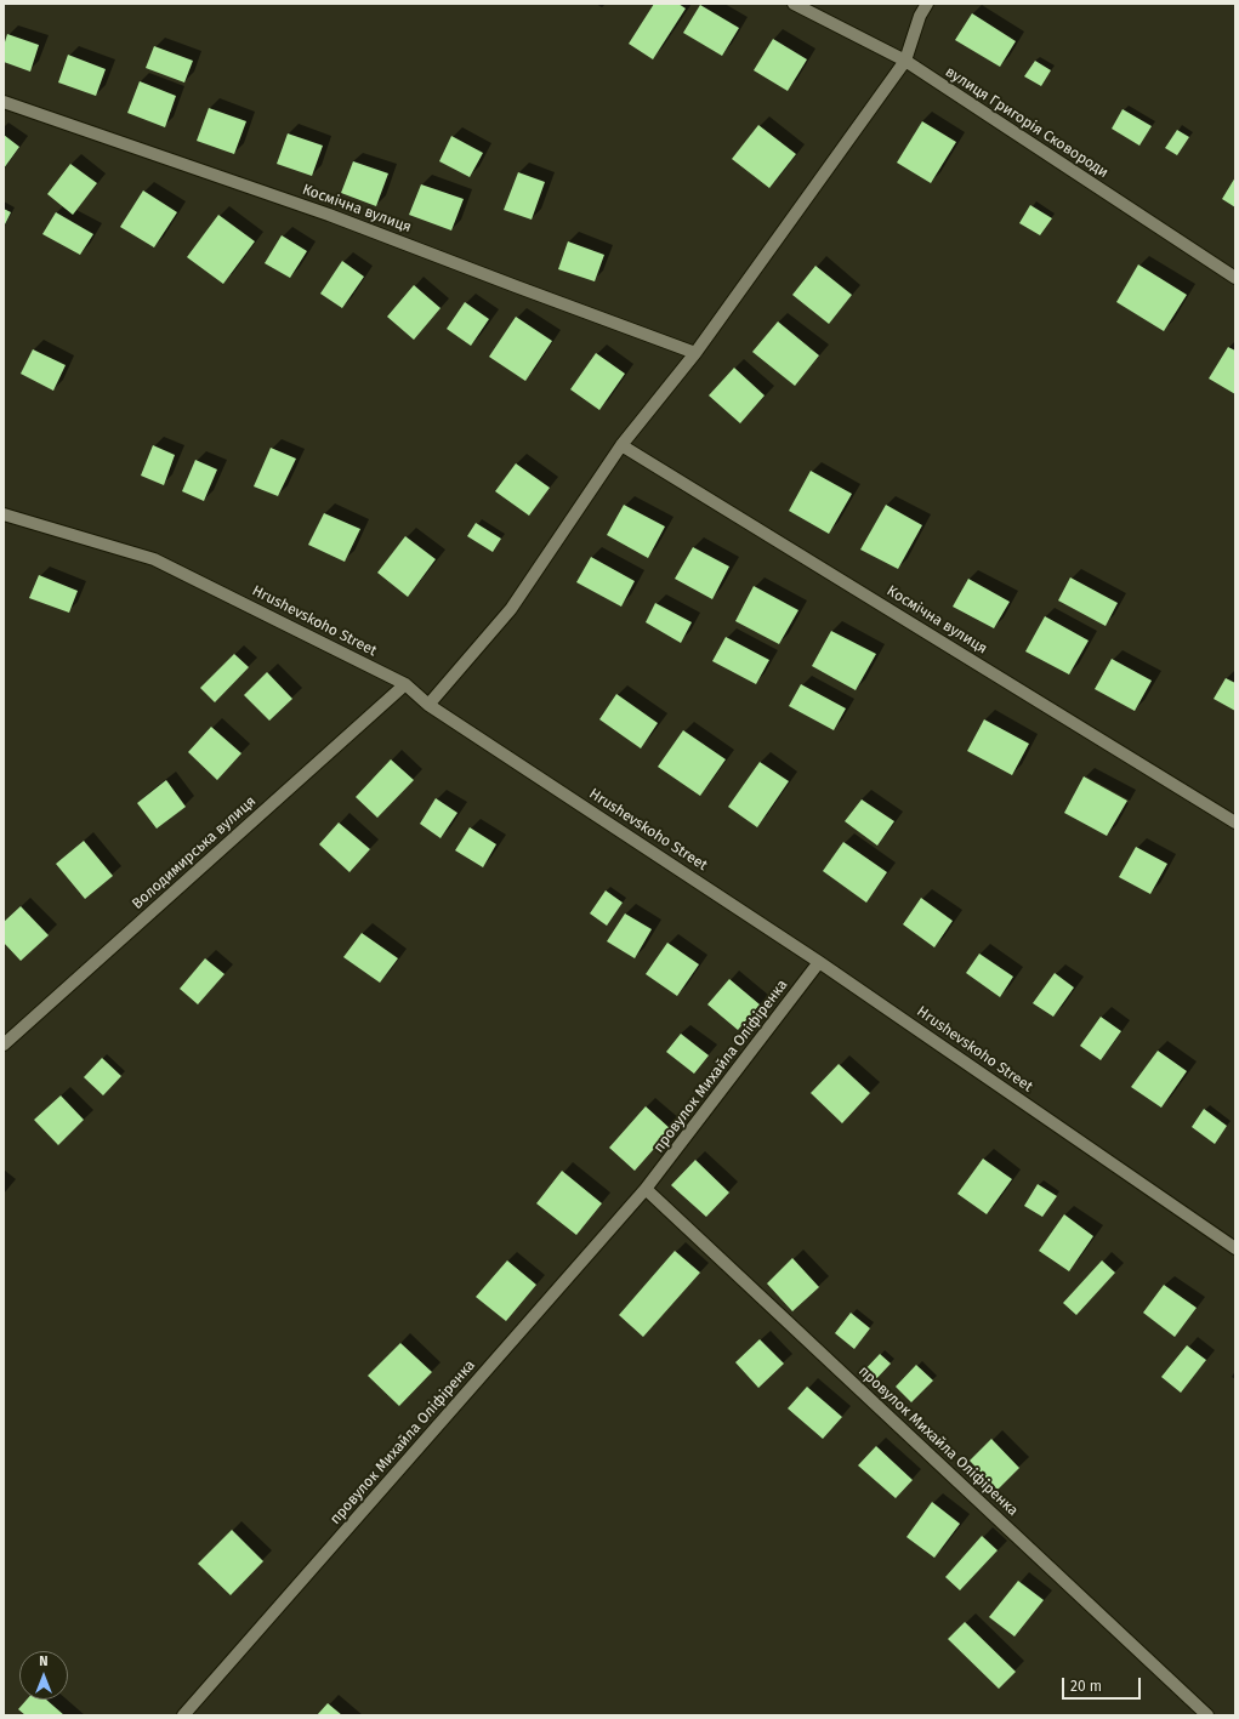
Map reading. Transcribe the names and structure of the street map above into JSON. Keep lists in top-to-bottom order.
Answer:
{
  "streets": {
    "street": [
      "вулиця Григорія Сковороди",
      "Космічна вулиця",
      "Hrushevskoho Street",
      "Володимирська вулиця",
      "провулок Михайла Оліфіренка"
    ]
  },
  "crossings": [
    ["Hrushevskoho Street", "Володимирська вулиця"],
    ["Hrushevskoho Street", "провулок Михайла Оліфіренка"]
  ],
  "scale_bar": "20 m",
  "north": "top"
}
